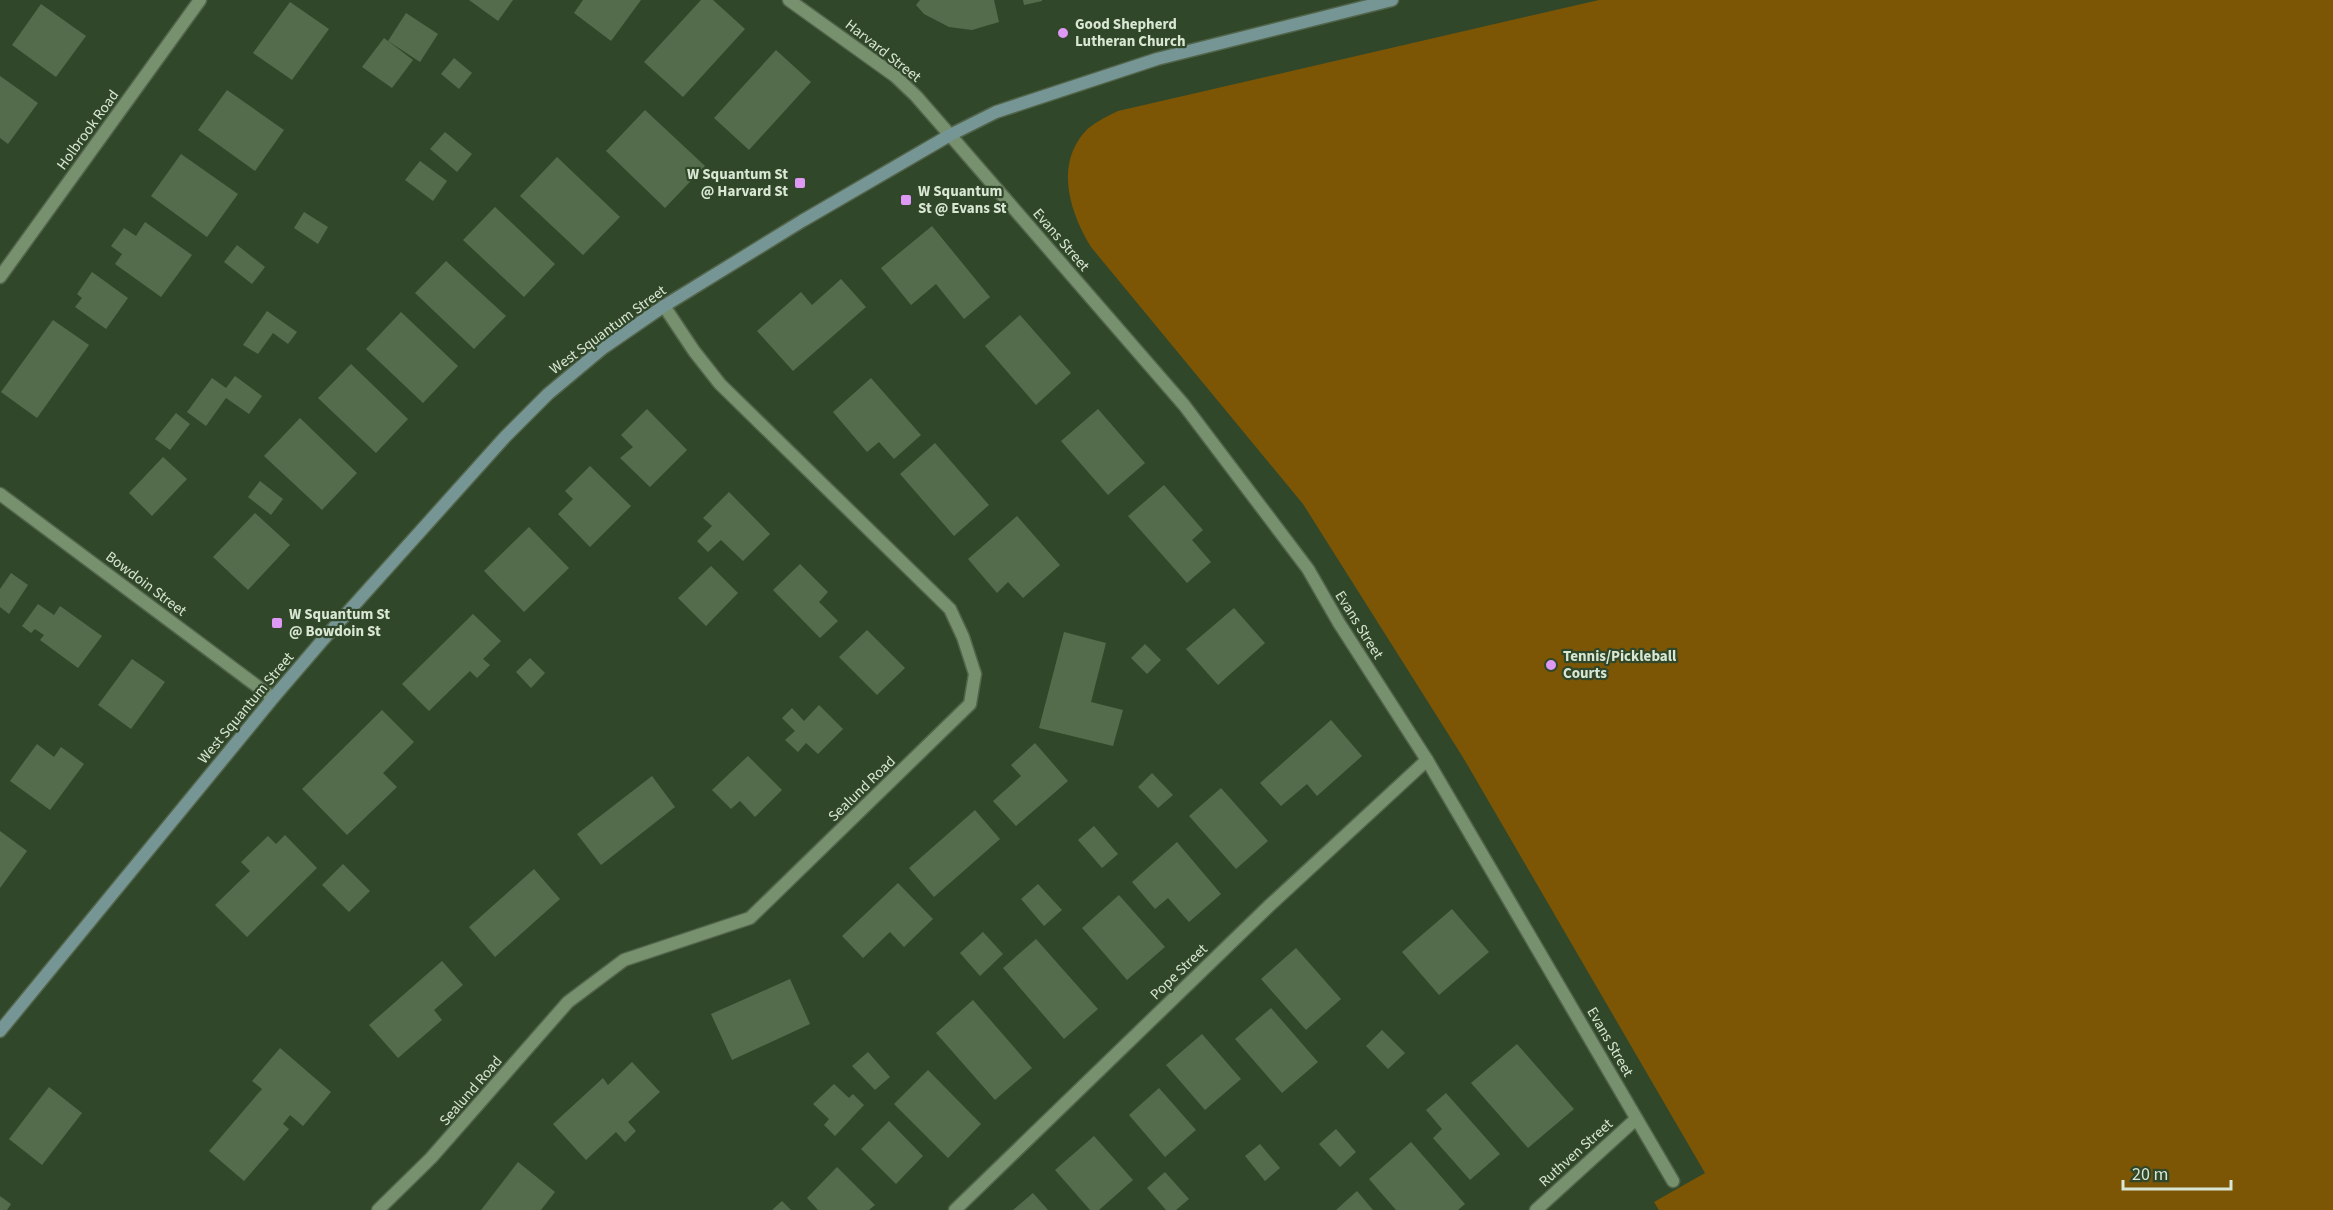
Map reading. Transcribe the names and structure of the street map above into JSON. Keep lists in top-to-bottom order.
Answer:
{
  "streets": {
    "main road": ["West Squantum Street"],
    "street": [
      "Harvard Street",
      "Holbrook Road",
      "Evans Street",
      "Bowdoin Street",
      "Sealund Road",
      "Pope Street",
      "Ruthven Street"
    ]
  },
  "crossings": [
    ["Harvard Street", "Evans Street"],
    ["Harvard Street", "West Squantum Street"],
    ["Evans Street", "West Squantum Street"],
    ["Evans Street", "Pope Street"],
    ["Evans Street", "Ruthven Street"],
    ["West Squantum Street", "Bowdoin Street"],
    ["West Squantum Street", "Sealund Road"]
  ],
  "places": {
    "other": ["Good Shepherd Lutheran Church", "Tennis/Pickleball Courts"],
    "transit": ["W Squantum St @ Harvard St", "W Squantum St @ Evans St", "W Squantum St @ Bowdoin St"]
  },
  "scale_bar": "20 m"
}
